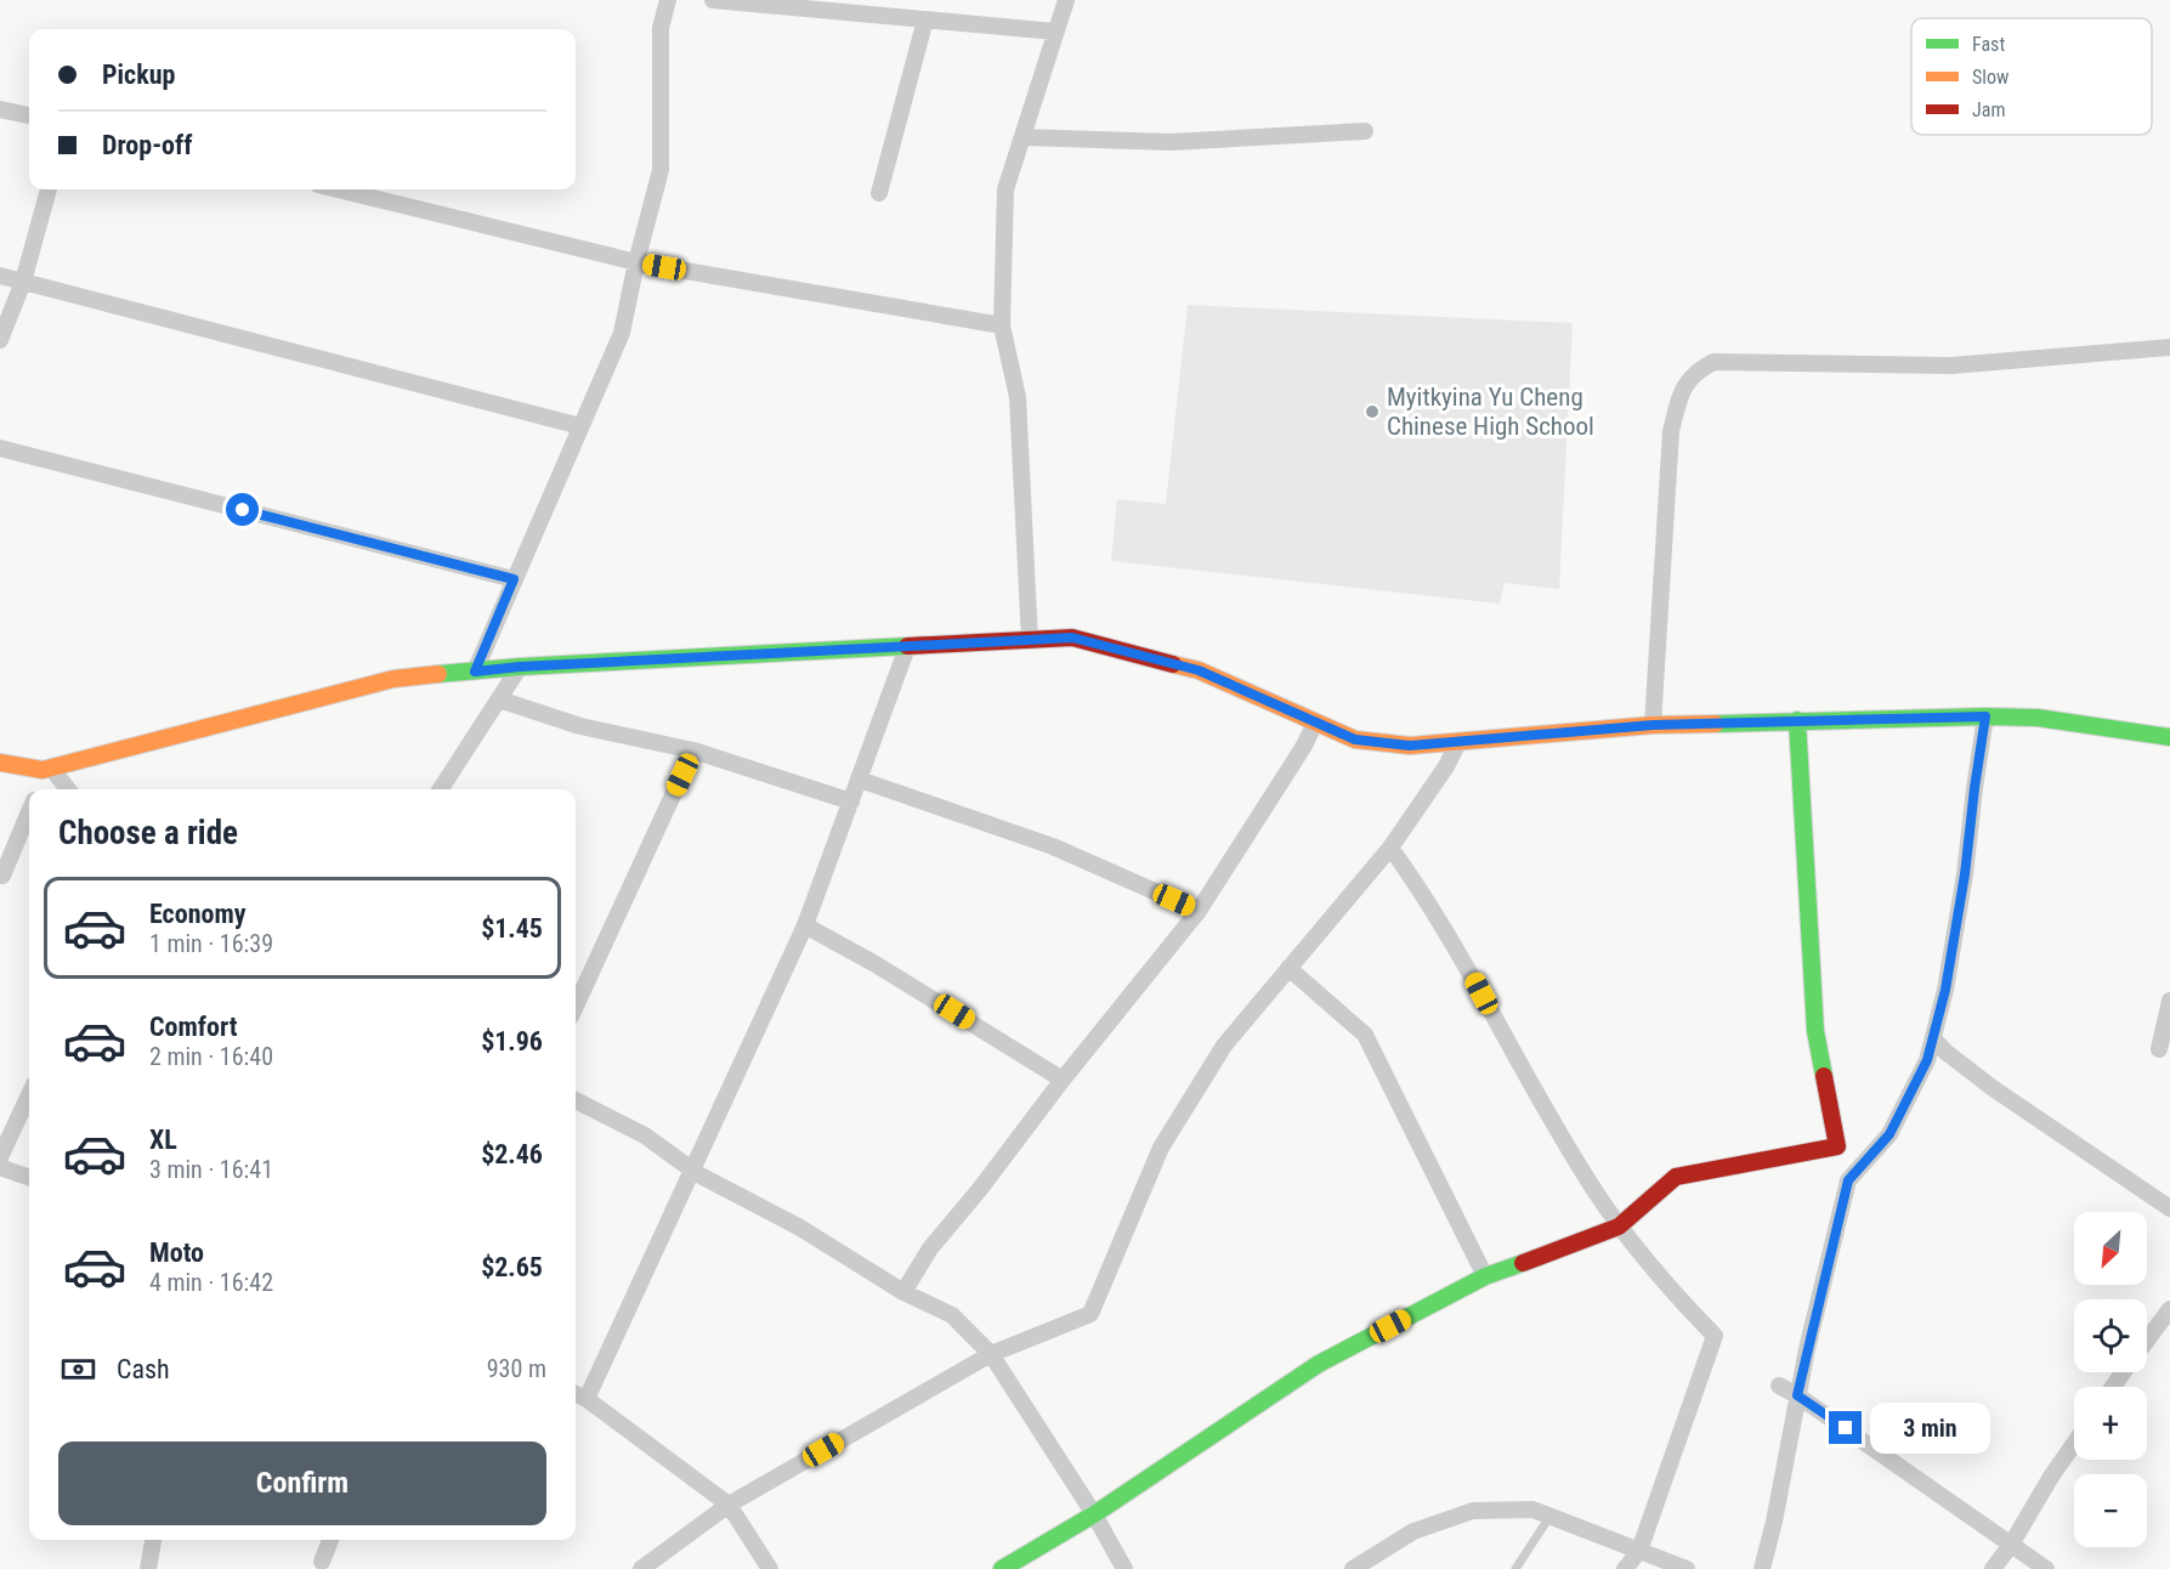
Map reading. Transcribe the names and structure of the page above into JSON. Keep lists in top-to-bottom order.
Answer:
{
  "places": ["Myitkyina Yu Cheng Chinese High School"],
  "legend": ["Fast", "Slow", "Jam"],
  "north": "bottom left",
  "page": {
    "banner": ["Pickup", "Drop-off"],
    "heading": "Choose a ride",
    "list": [
      {
        "name": "Economy",
        "note": "1 min · 16:39",
        "value": "$1.45"
      },
      {
        "name": "Comfort",
        "note": "2 min · 16:40",
        "value": "$1.96"
      },
      {
        "name": "XL",
        "note": "3 min · 16:41",
        "value": "$2.46"
      },
      {
        "name": "Moto",
        "note": "4 min · 16:42",
        "value": "$2.65"
      }
    ],
    "map_buttons": ["+", "−"],
    "pay": ["Cash", "930 m"],
    "bubble": "3 min",
    "buttons": "Confirm"
  }
}
